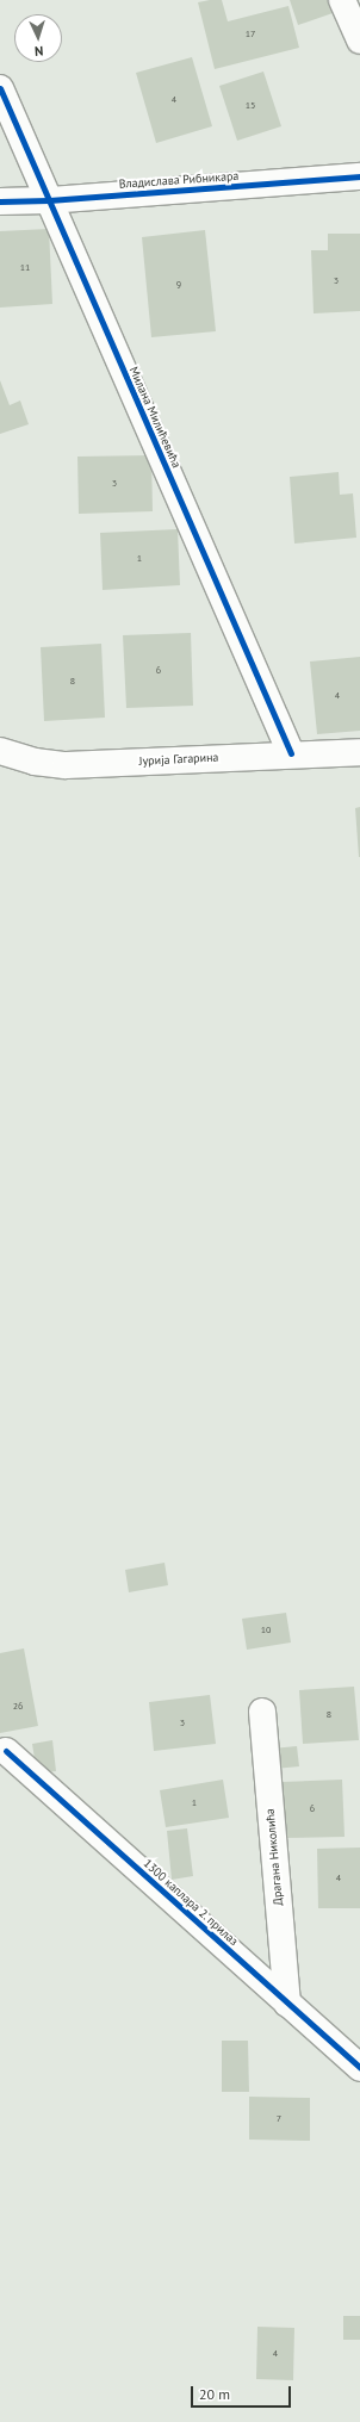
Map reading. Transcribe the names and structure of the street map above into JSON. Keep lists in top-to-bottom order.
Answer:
{
  "streets": {
    "street": [
      "Владислава Рибникара",
      "Милана Милићевића",
      "Јурија Гагарина",
      "Драгана Николића",
      "1300 каплара 2. прилаз"
    ]
  },
  "crossings": [
    ["Владислава Рибникара", "Милана Милићевића"],
    ["Милана Милићевића", "Јурија Гагарина"],
    ["Драгана Николића", "1300 каплара 2. прилаз"]
  ],
  "house_numbers": [
    "17",
    "4",
    "15",
    "11",
    "3",
    "9",
    "3",
    "1",
    "6",
    "8",
    "4",
    "10",
    "26",
    "8",
    "3",
    "1",
    "6",
    "4",
    "7",
    "4"
  ],
  "scale_bar": "20 m",
  "north": "bottom"
}
